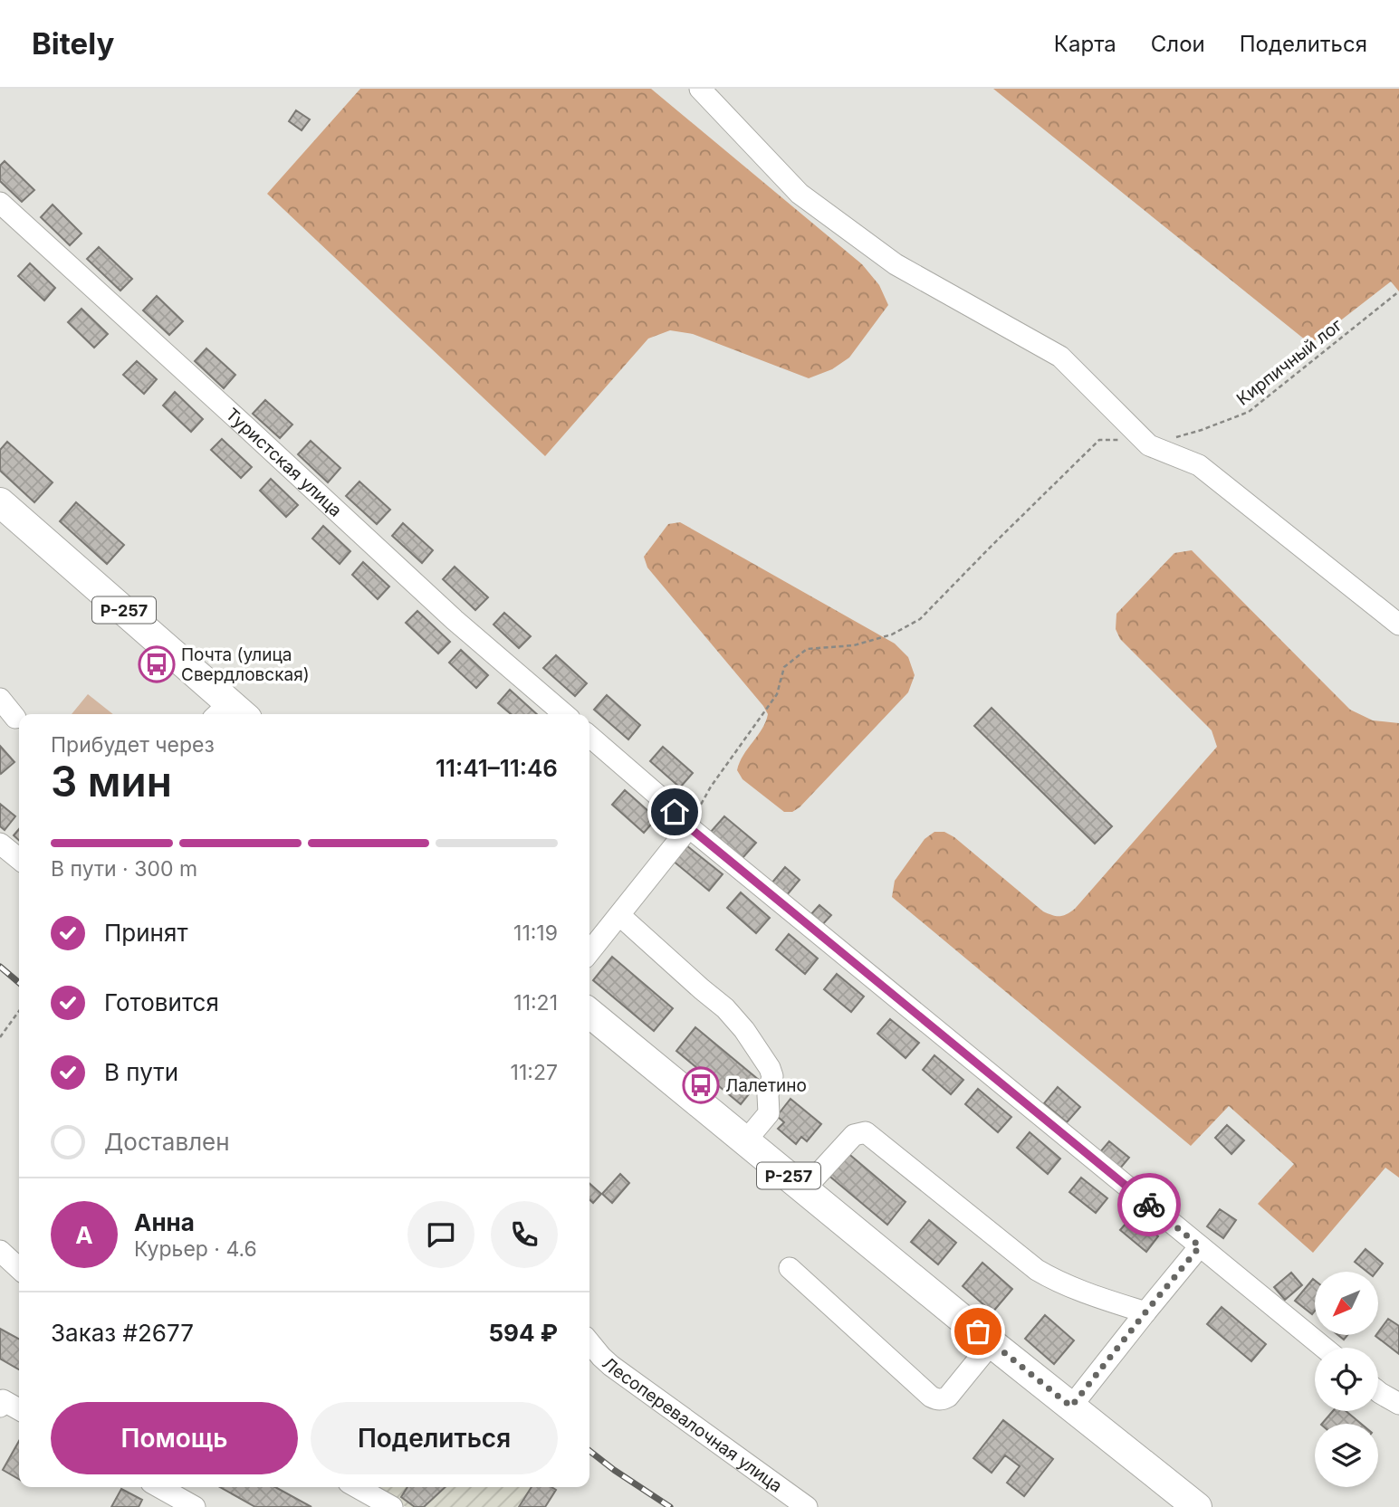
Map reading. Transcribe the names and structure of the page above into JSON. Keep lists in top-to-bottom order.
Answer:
{
  "streets": {
    "highway": ["Р-257"],
    "street": ["Туристская улица", "Лесоперевалочная улица"],
    "path": ["Кирпичный лог"]
  },
  "places": {
    "bus stop": ["Почта (улица Свердловская)", "Лалетино"]
  },
  "north": "bottom left",
  "page": {
    "header": "Bitely",
    "nav": ["Карта", "Слои", "Поделиться"],
    "heading": ["3 мин", "Прибудет через", "11:41–11:46"],
    "panel": [
      "Анна",
      "Курьер · 4.6",
      "Заказ #2677",
      "594 ₽"
    ],
    "bar": "В пути · 300 m",
    "list": [
      ["Принят", "11:19"],
      ["Готовится", "11:21"],
      ["В пути", "11:27"],
      "Доставлен"
    ],
    "round": "А",
    "buttons": ["Помощь", "Поделиться"]
  }
}
